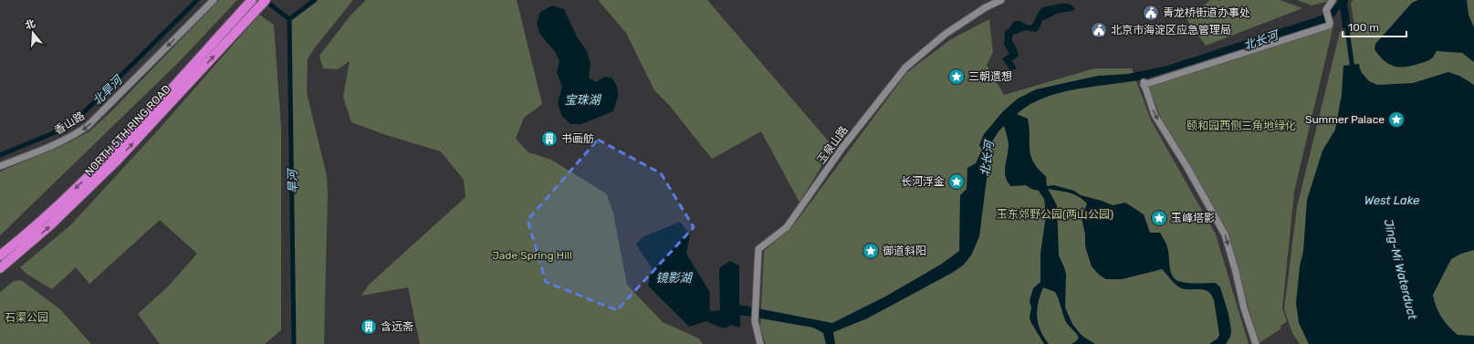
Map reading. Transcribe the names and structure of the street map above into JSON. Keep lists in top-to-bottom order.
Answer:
{
  "streets": {
    "highway": ["NORTH 5TH RING ROAD"],
    "street": ["香山路", "玉泉山路"]
  },
  "one_way": ["香山路"],
  "water": [
    "北长河",
    "北旱河",
    "宝珠湖",
    "旱河",
    "West Lake",
    "Jing-Mi Waterduct",
    "镜影湖"
  ],
  "parks": [
    "颐和园西侧三角地绿化",
    "玉东郊野公园(两山公园)",
    "Jade Spring Hill",
    "石渠公园"
  ],
  "places": {
    "public building": ["青龙桥街道办事处", "北京市海淀区应急管理局"],
    "place": [
      "三朝遗想",
      "Summer Palace",
      "长河浮金",
      "玉峰塔影",
      "御道斜阳"
    ],
    "building": ["书画舫", "含远斋"]
  },
  "scale_bar": "100 m",
  "north": "top"
}
